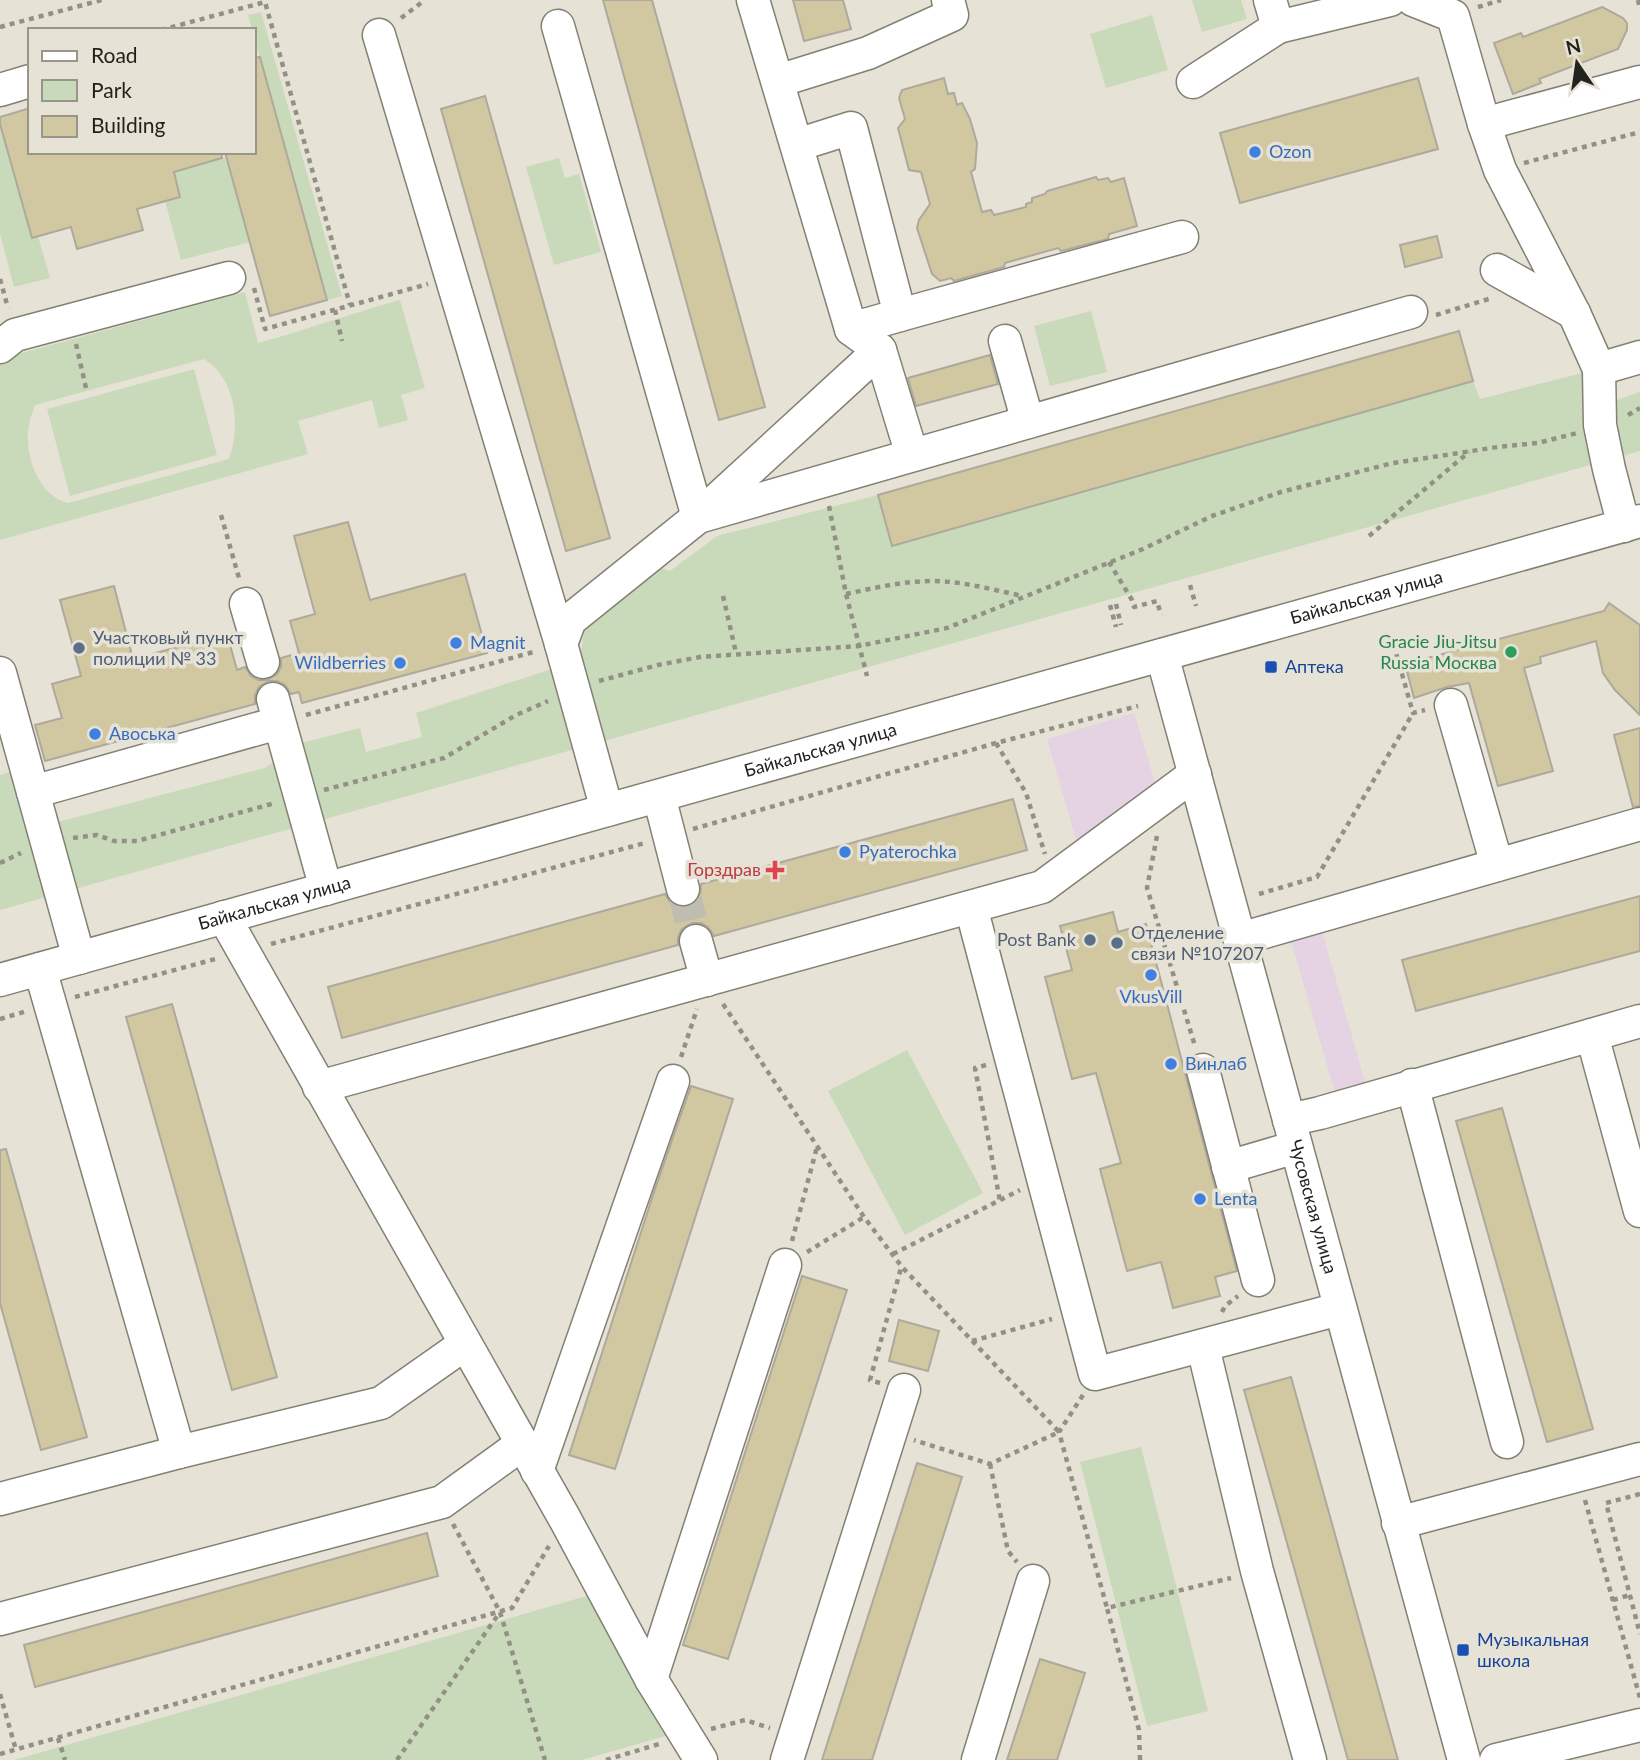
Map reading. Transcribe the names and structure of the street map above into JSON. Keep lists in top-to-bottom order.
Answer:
{
  "streets": {
    "street": ["Байкальская улица", "Чусовская улица"]
  },
  "crossings": [
    ["Байкальская улица", "Чусовская улица"]
  ],
  "places": {
    "other": [
      "Ozon",
      "Magnit",
      "Участковый пункт полиции № 33",
      "Gracie Jiu-Jitsu Russia Москва",
      "Wildberries",
      "Авоська",
      "Pyaterochka",
      "Post Bank",
      "Отделение связи №107207",
      "VkusVill",
      "Винлаб",
      "Lenta"
    ],
    "transit": ["Аптека", "Музыкальная школа"],
    "health": ["Горздрав"]
  },
  "legend": ["Road", "Park", "Building"],
  "north": "top"
}
